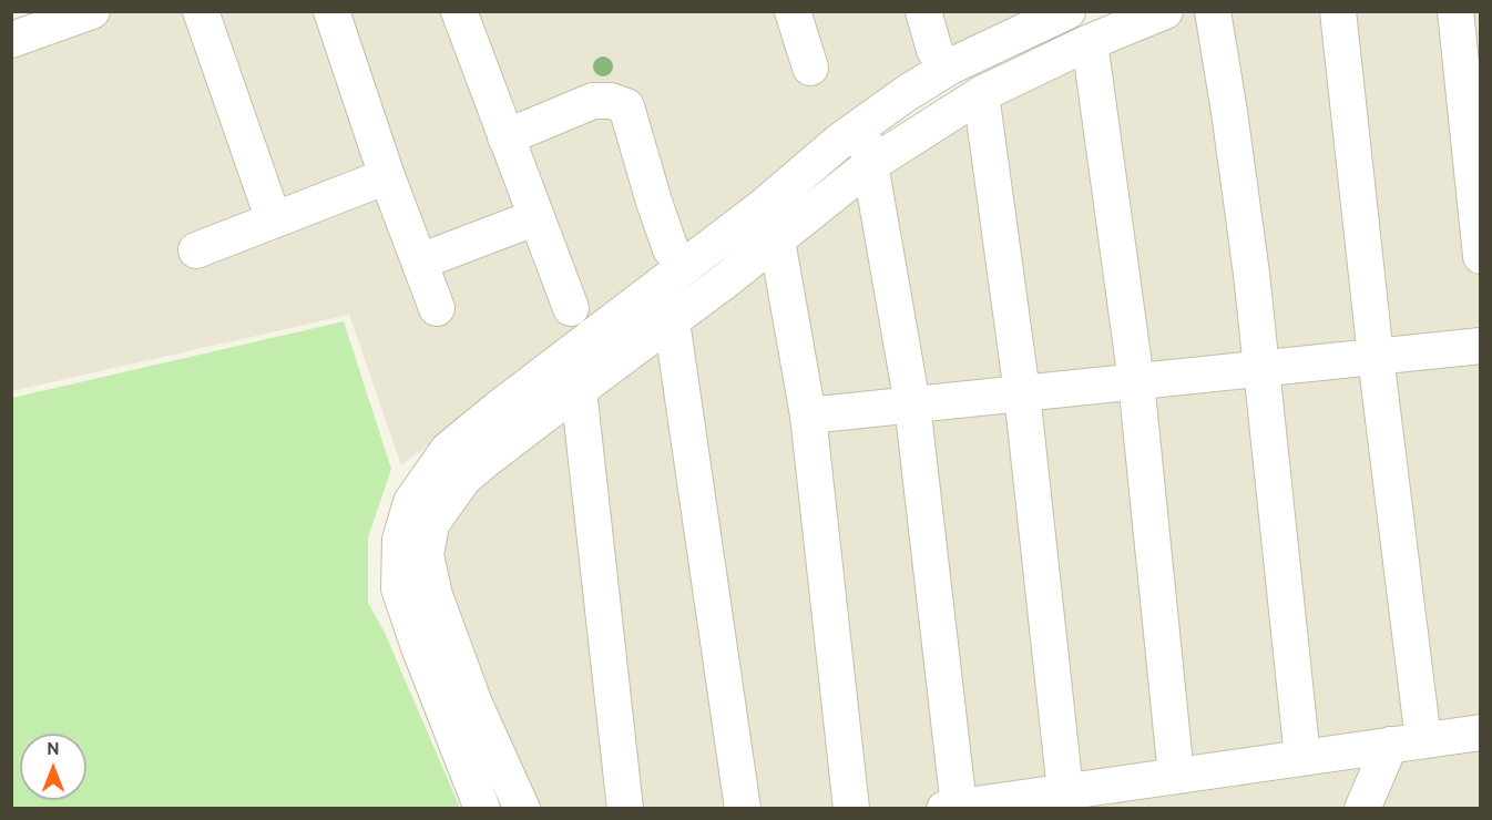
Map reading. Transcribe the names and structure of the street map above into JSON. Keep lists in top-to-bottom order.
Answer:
{
  "north": "top"
}
